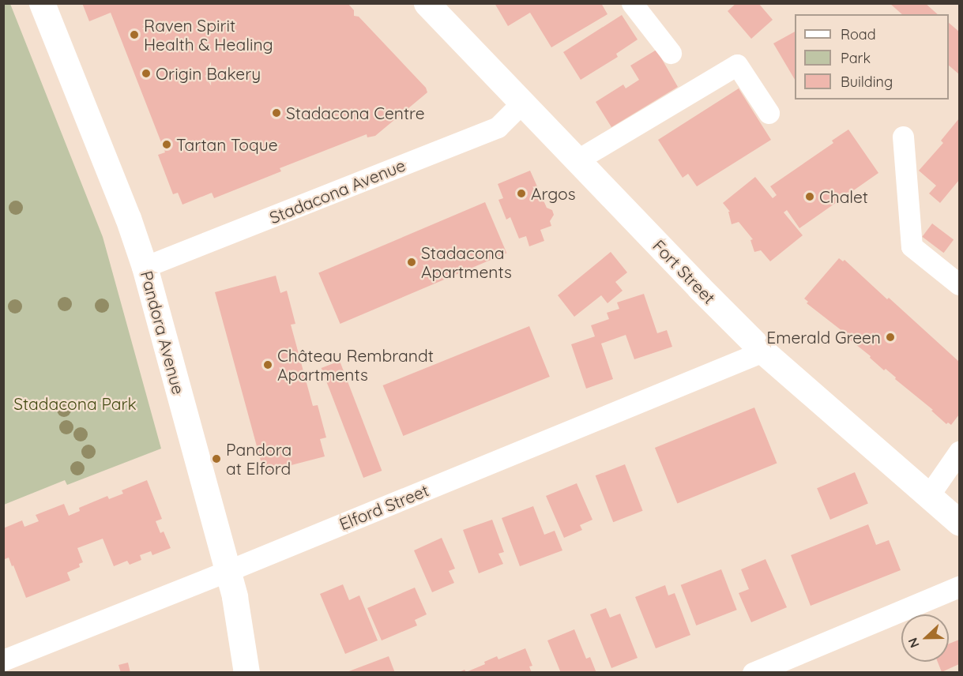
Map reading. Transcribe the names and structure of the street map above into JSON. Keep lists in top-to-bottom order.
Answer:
{
  "streets": {
    "main road": ["Fort Street", "Pandora Avenue"],
    "street": ["Stadacona Avenue", "Elford Street"]
  },
  "crossings": [
    ["Stadacona Avenue", "Fort Street"],
    ["Stadacona Avenue", "Pandora Avenue"],
    ["Fort Street", "Elford Street"],
    ["Pandora Avenue", "Elford Street"]
  ],
  "parks": ["Stadacona Park"],
  "places": [
    "Raven Spirit Health & Healing",
    "Origin Bakery",
    "Stadacona Centre",
    "Tartan Toque",
    "Argos",
    "Chalet",
    "Stadacona Apartments",
    "Emerald Green",
    "Château Rembrandt Apartments",
    "Pandora at Elford"
  ],
  "legend": ["Road", "Park", "Building"],
  "north": "left"
}
